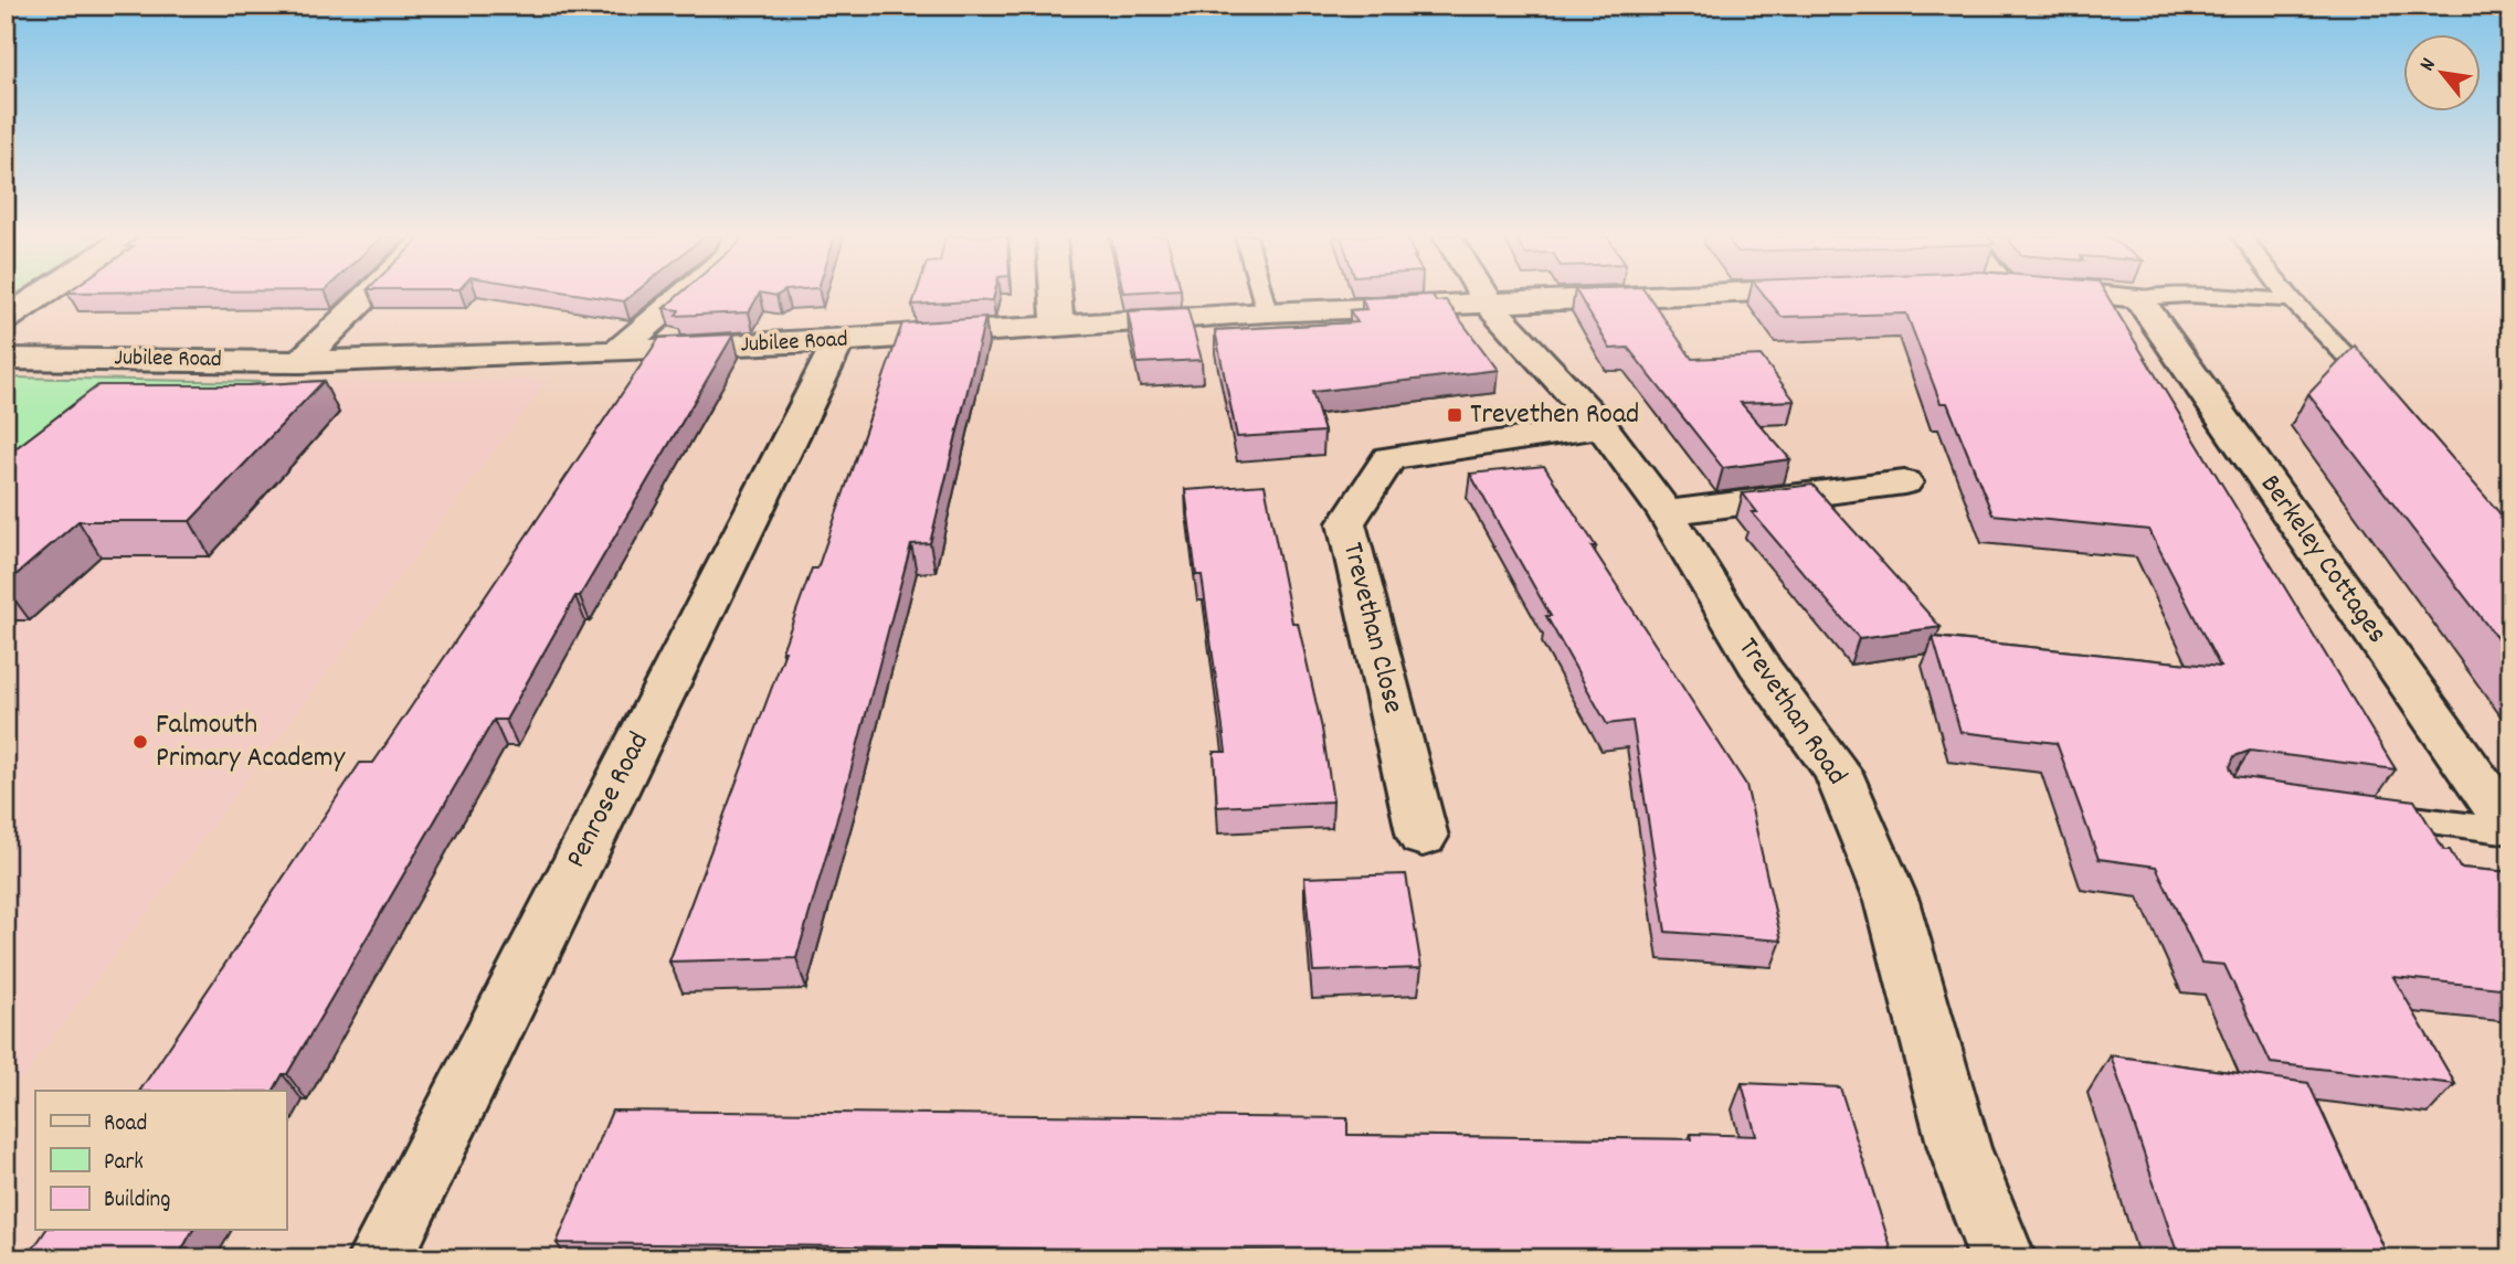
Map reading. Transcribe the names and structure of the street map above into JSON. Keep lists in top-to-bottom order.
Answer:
{
  "streets": {
    "street": [
      "Jubilee Road",
      "Berkeley Cottages",
      "Trevethan Close",
      "Trevethan Road",
      "Penrose Road"
    ]
  },
  "crossings": [
    ["Jubilee Road", "Trevethan Road"],
    ["Jubilee Road", "Penrose Road"],
    ["Trevethan Close", "Trevethan Road"]
  ],
  "places": {
    "transit": ["Trevethen Road"],
    "other": ["Falmouth Primary Academy"]
  },
  "legend": ["Road", "Park", "Building"],
  "north": "top left"
}
